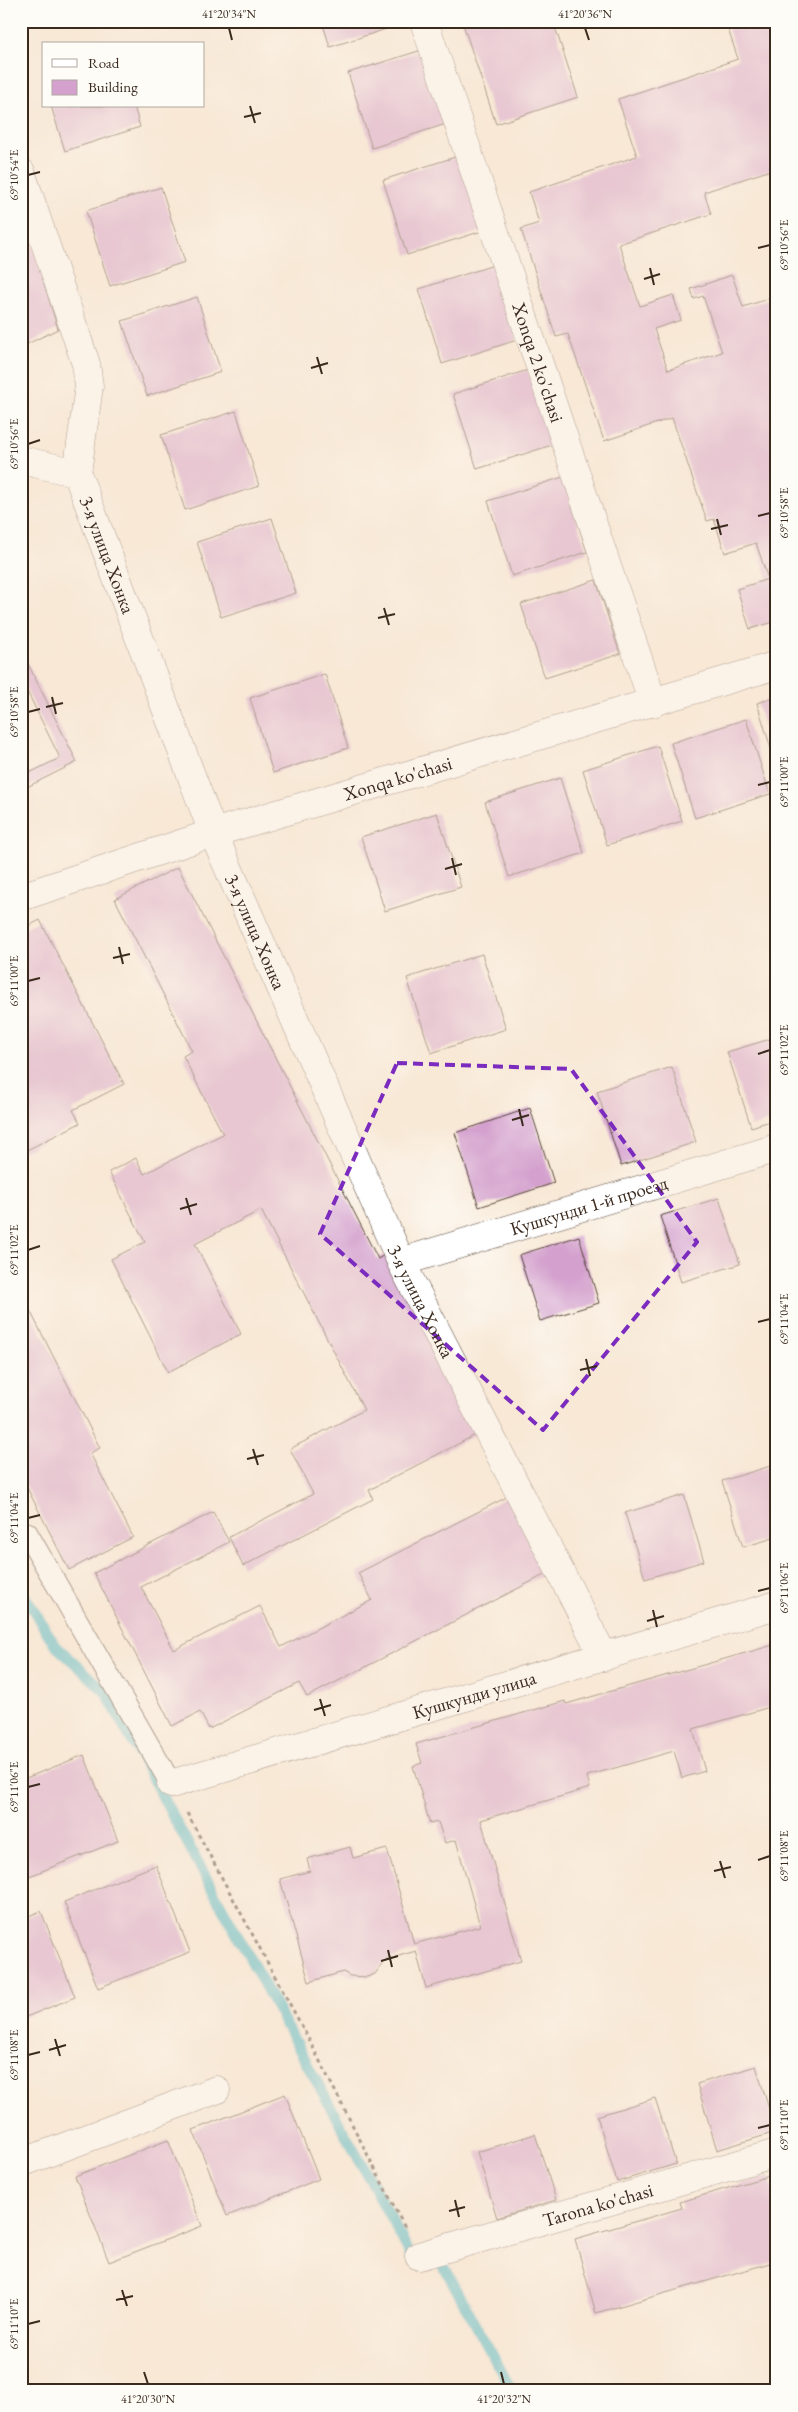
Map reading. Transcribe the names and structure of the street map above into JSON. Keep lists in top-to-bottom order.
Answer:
{
  "streets": {
    "street": [
      "Xonqa 2 ko'chasi",
      "3-я улица Хонка",
      "Xonqa ko'chasi",
      "Кушкунди 1-й проезд",
      "Кушкунди улица",
      "Tarona ko'chasi"
    ]
  },
  "crossings": [
    ["Xonqa 2 ko'chasi", "Xonqa ko'chasi"],
    ["3-я улица Хонка", "Xonqa ko'chasi"],
    ["3-я улица Хонка", "Кушкунди 1-й проезд"],
    ["3-я улица Хонка", "Кушкунди улица"]
  ],
  "legend": ["Road", "Building"],
  "coordinates": [
    "41°20'34\"N",
    "41°20'36\"N",
    "69°10'54\"E",
    "69°10'56\"E",
    "69°10'58\"E",
    "69°11'00\"E",
    "69°11'02\"E",
    "69°11'04\"E",
    "69°11'06\"E",
    "69°11'08\"E",
    "69°11'10\"E",
    "41°20'30\"N",
    "41°20'32\"N"
  ]
}
